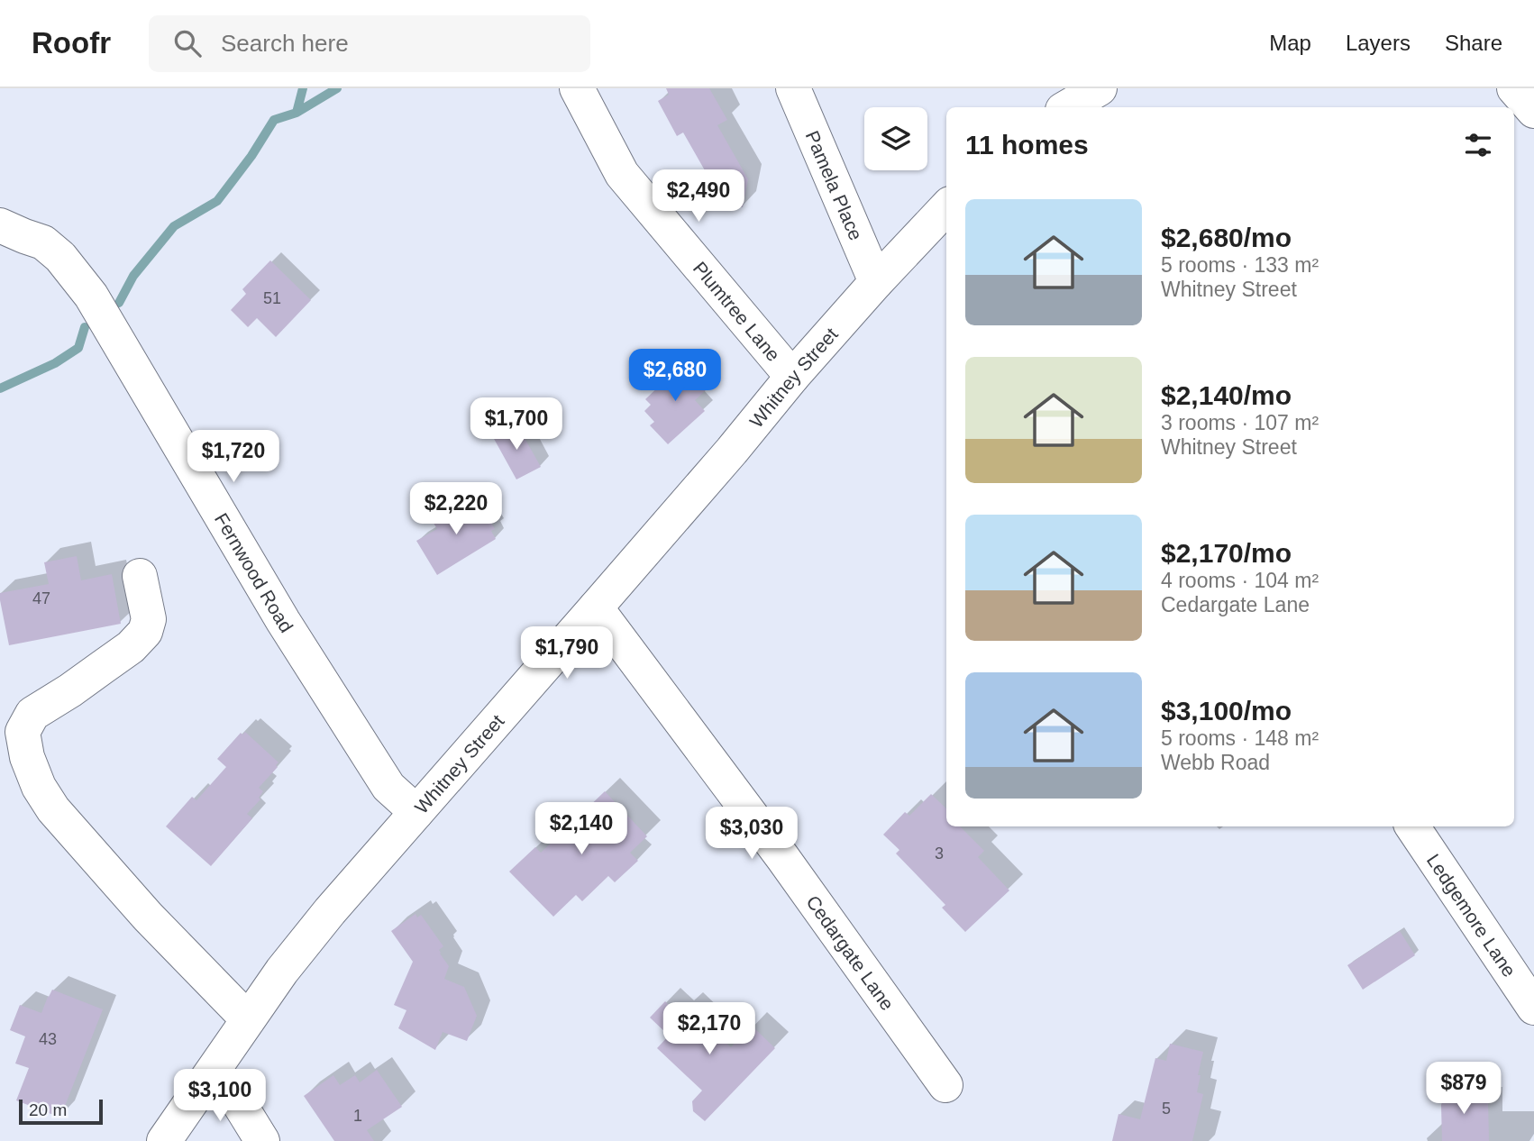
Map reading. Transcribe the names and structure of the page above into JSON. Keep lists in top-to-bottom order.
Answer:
{
  "streets": {
    "street": [
      "Pamela Place",
      "Plumtree Lane",
      "Whitney Street",
      "Fernwood Road",
      "Ledgemore Lane",
      "Cedargate Lane"
    ]
  },
  "crossings": [
    ["Pamela Place", "Whitney Street"],
    ["Plumtree Lane", "Whitney Street"],
    ["Whitney Street", "Fernwood Road"],
    ["Whitney Street", "Cedargate Lane"]
  ],
  "house_numbers": [
    "51",
    "47",
    "3",
    "43",
    "5",
    "1"
  ],
  "scale_bar": "20 m",
  "page": {
    "header": "Roofr",
    "search": "Search here",
    "nav": ["Map", "Layers", "Share"],
    "heading": "11 homes",
    "price": [
      "$2,490",
      "$2,680",
      "$1,700",
      "$1,720",
      "$2,220",
      "$1,790",
      "$2,140",
      "$3,030",
      "$2,170",
      "$879",
      "$3,100"
    ],
    "list": [
      {
        "name": "$2,680/mo",
        "note": "5 rooms · 133 m² · Whitney Street"
      },
      {
        "name": "$2,140/mo",
        "note": "3 rooms · 107 m² · Whitney Street"
      },
      {
        "name": "$2,170/mo",
        "note": "4 rooms · 104 m² · Cedargate Lane"
      },
      {
        "name": "$3,100/mo",
        "note": "5 rooms · 148 m² · Webb Road"
      }
    ],
    "scale": "20 m"
  }
}
